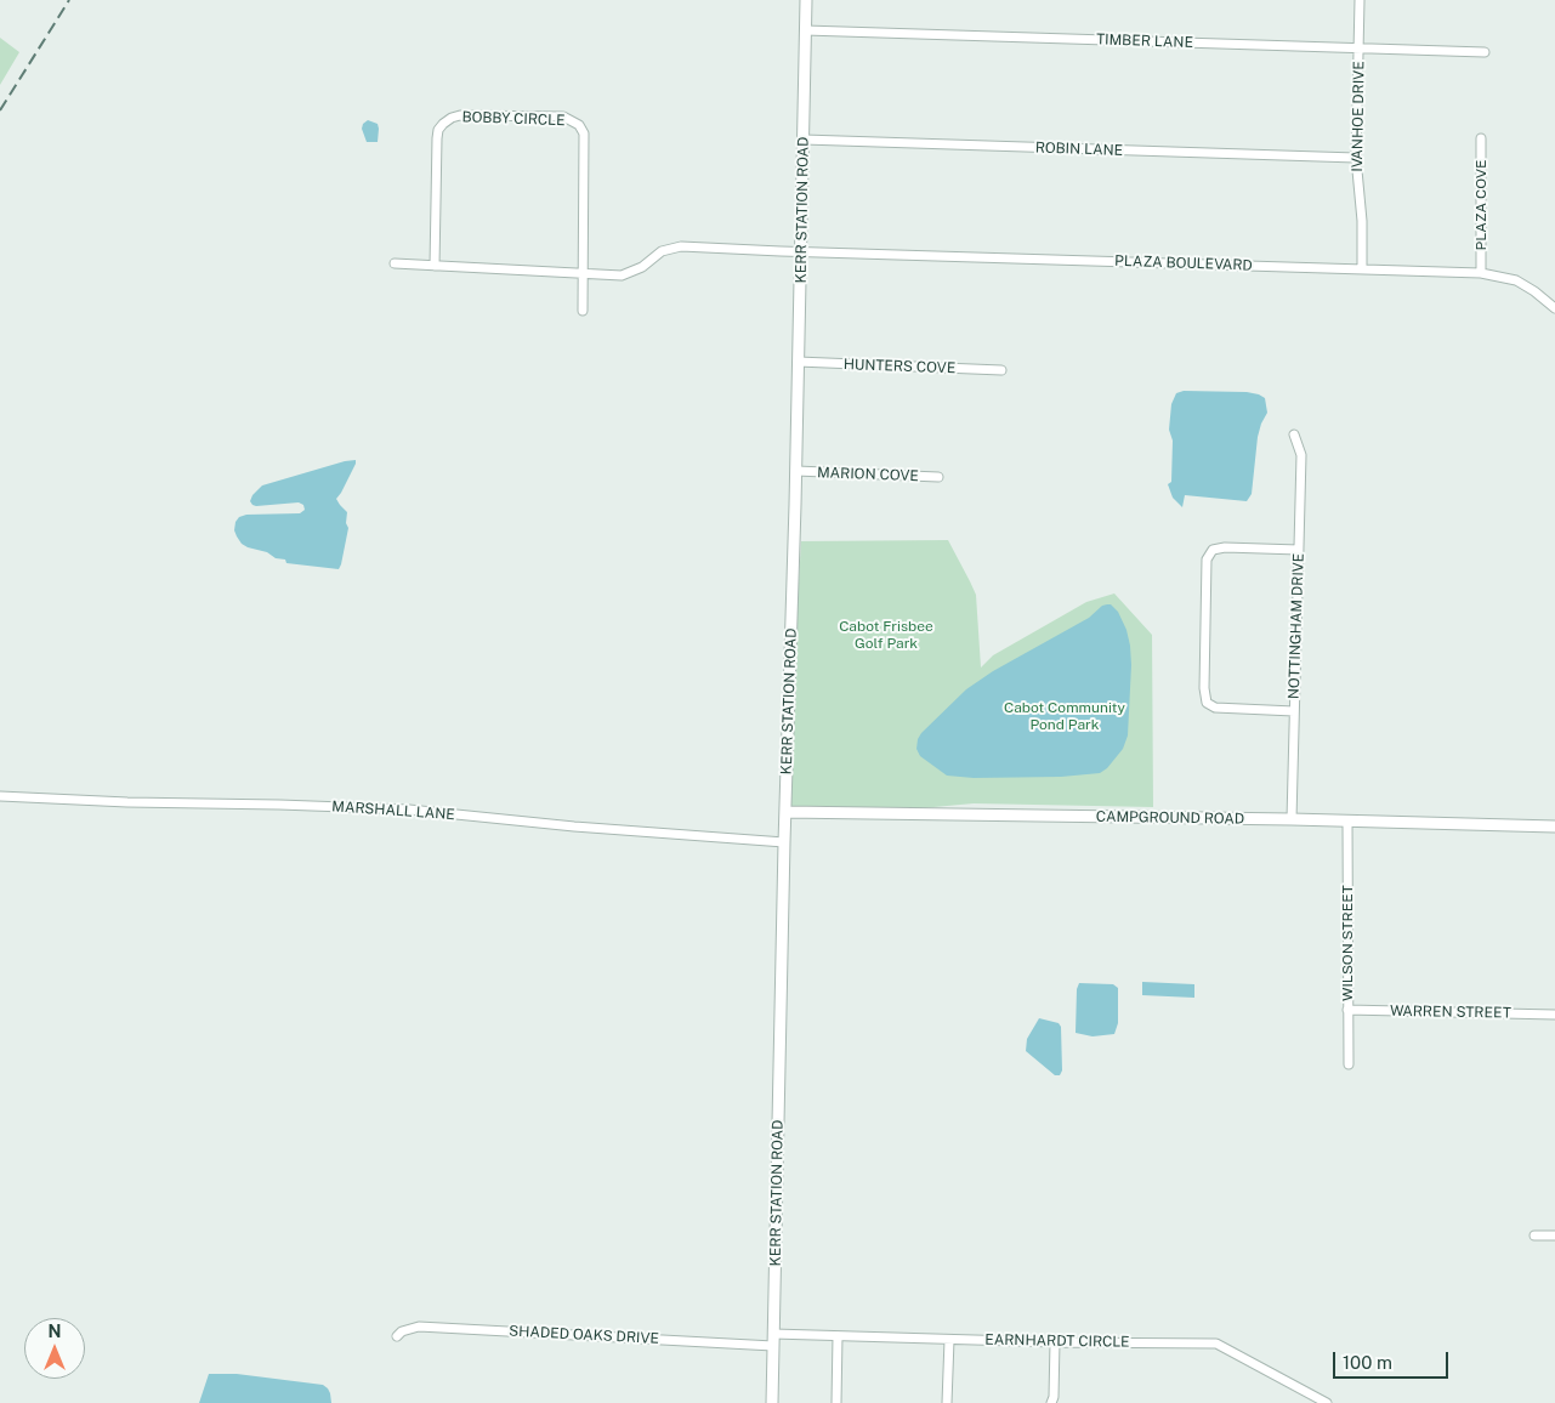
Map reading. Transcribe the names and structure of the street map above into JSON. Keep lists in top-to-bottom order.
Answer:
{
  "streets": {
    "street": [
      "TIMBER LANE",
      "IVANHOE DRIVE",
      "BOBBY CIRCLE",
      "ROBIN LANE",
      "PLAZA COVE",
      "KERR STATION ROAD",
      "PLAZA BOULEVARD",
      "HUNTERS COVE",
      "MARION COVE",
      "NOTTINGHAM DRIVE",
      "MARSHALL LANE",
      "CAMPGROUND ROAD",
      "WILSON STREET",
      "WARREN STREET",
      "SHADED OAKS DRIVE",
      "EARNHARDT CIRCLE"
    ]
  },
  "crossings": [
    ["TIMBER LANE", "IVANHOE DRIVE"],
    ["TIMBER LANE", "KERR STATION ROAD"],
    ["IVANHOE DRIVE", "ROBIN LANE"],
    ["IVANHOE DRIVE", "PLAZA BOULEVARD"],
    ["BOBBY CIRCLE", "PLAZA BOULEVARD"],
    ["ROBIN LANE", "KERR STATION ROAD"],
    ["PLAZA COVE", "PLAZA BOULEVARD"],
    ["KERR STATION ROAD", "PLAZA BOULEVARD"],
    ["KERR STATION ROAD", "HUNTERS COVE"],
    ["KERR STATION ROAD", "MARION COVE"],
    ["KERR STATION ROAD", "MARSHALL LANE"],
    ["KERR STATION ROAD", "CAMPGROUND ROAD"],
    ["KERR STATION ROAD", "SHADED OAKS DRIVE"],
    ["KERR STATION ROAD", "EARNHARDT CIRCLE"],
    ["NOTTINGHAM DRIVE", "CAMPGROUND ROAD"],
    ["CAMPGROUND ROAD", "WILSON STREET"],
    ["WILSON STREET", "WARREN STREET"]
  ],
  "parks": ["Cabot Frisbee Golf Park", "Cabot Community Pond Park"],
  "scale_bar": "100 m",
  "north": "top"
}
